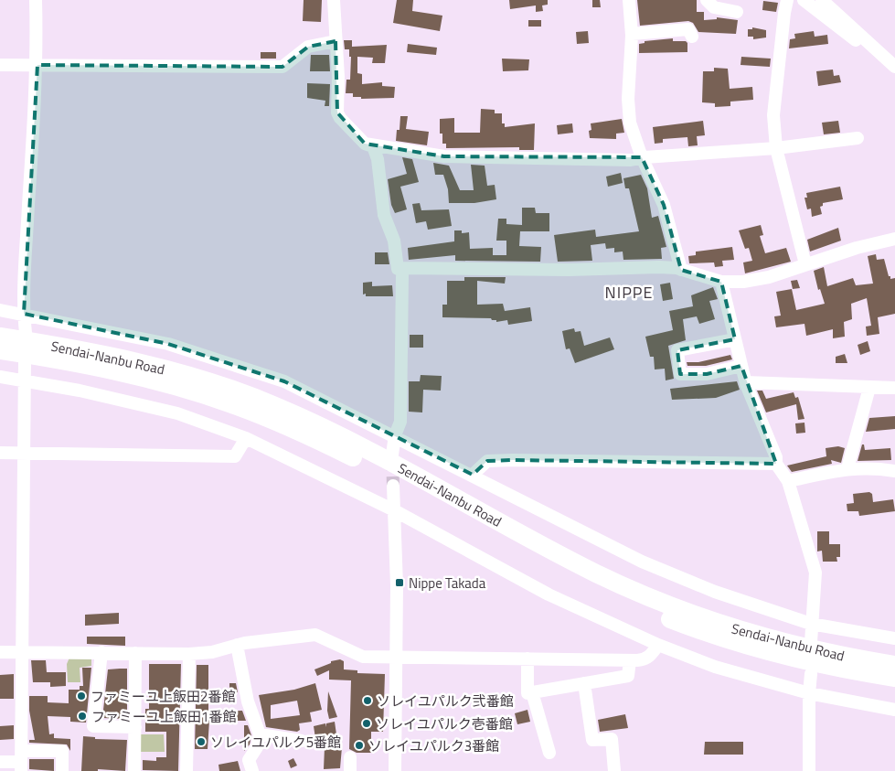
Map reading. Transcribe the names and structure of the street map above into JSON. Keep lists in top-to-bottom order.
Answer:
{
  "streets": {
    "highway": ["Sendai-Nanbu Road"]
  },
  "districts": ["NIPPE"],
  "places": {
    "transit": ["Nippe Takada"],
    "other": [
      "ファミーユ上飯田2番館",
      "ソレイユパルク弐番館",
      "ファミーユ上飯田1番館",
      "ソレイユパルク壱番館",
      "ソレイユパルク5番館",
      "ソレイユパルク3番館"
    ]
  }
}
